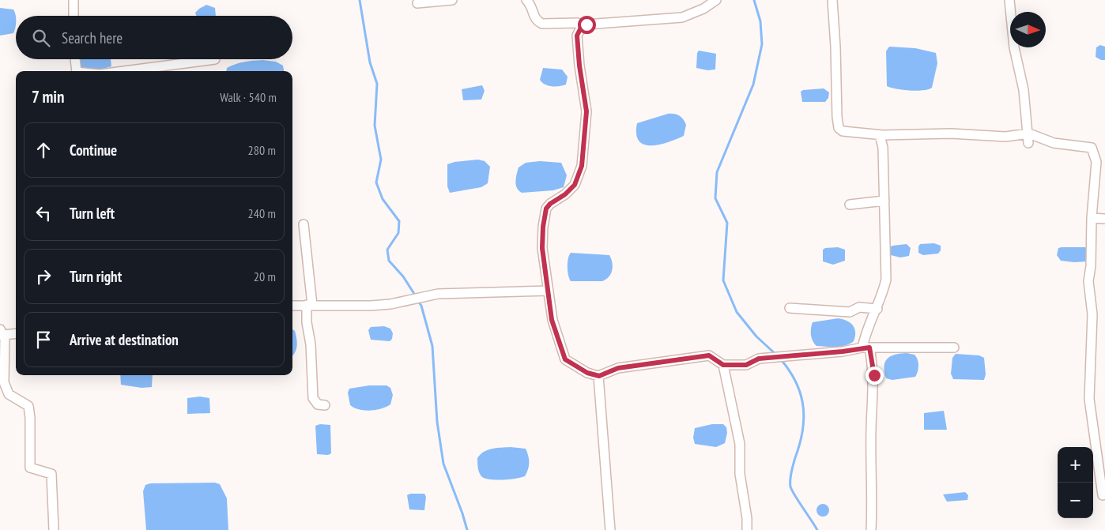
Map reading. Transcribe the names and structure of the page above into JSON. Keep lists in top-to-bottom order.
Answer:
{
  "north": "right",
  "page": {
    "search": "Search here",
    "heading": ["7 min", "Walk · 540 m"],
    "list": [
      ["Continue", "280 m"],
      ["Turn left", "240 m"],
      ["Turn right", "20 m"],
      "Arrive at destination"
    ],
    "map_buttons": ["+", "−"]
  }
}
